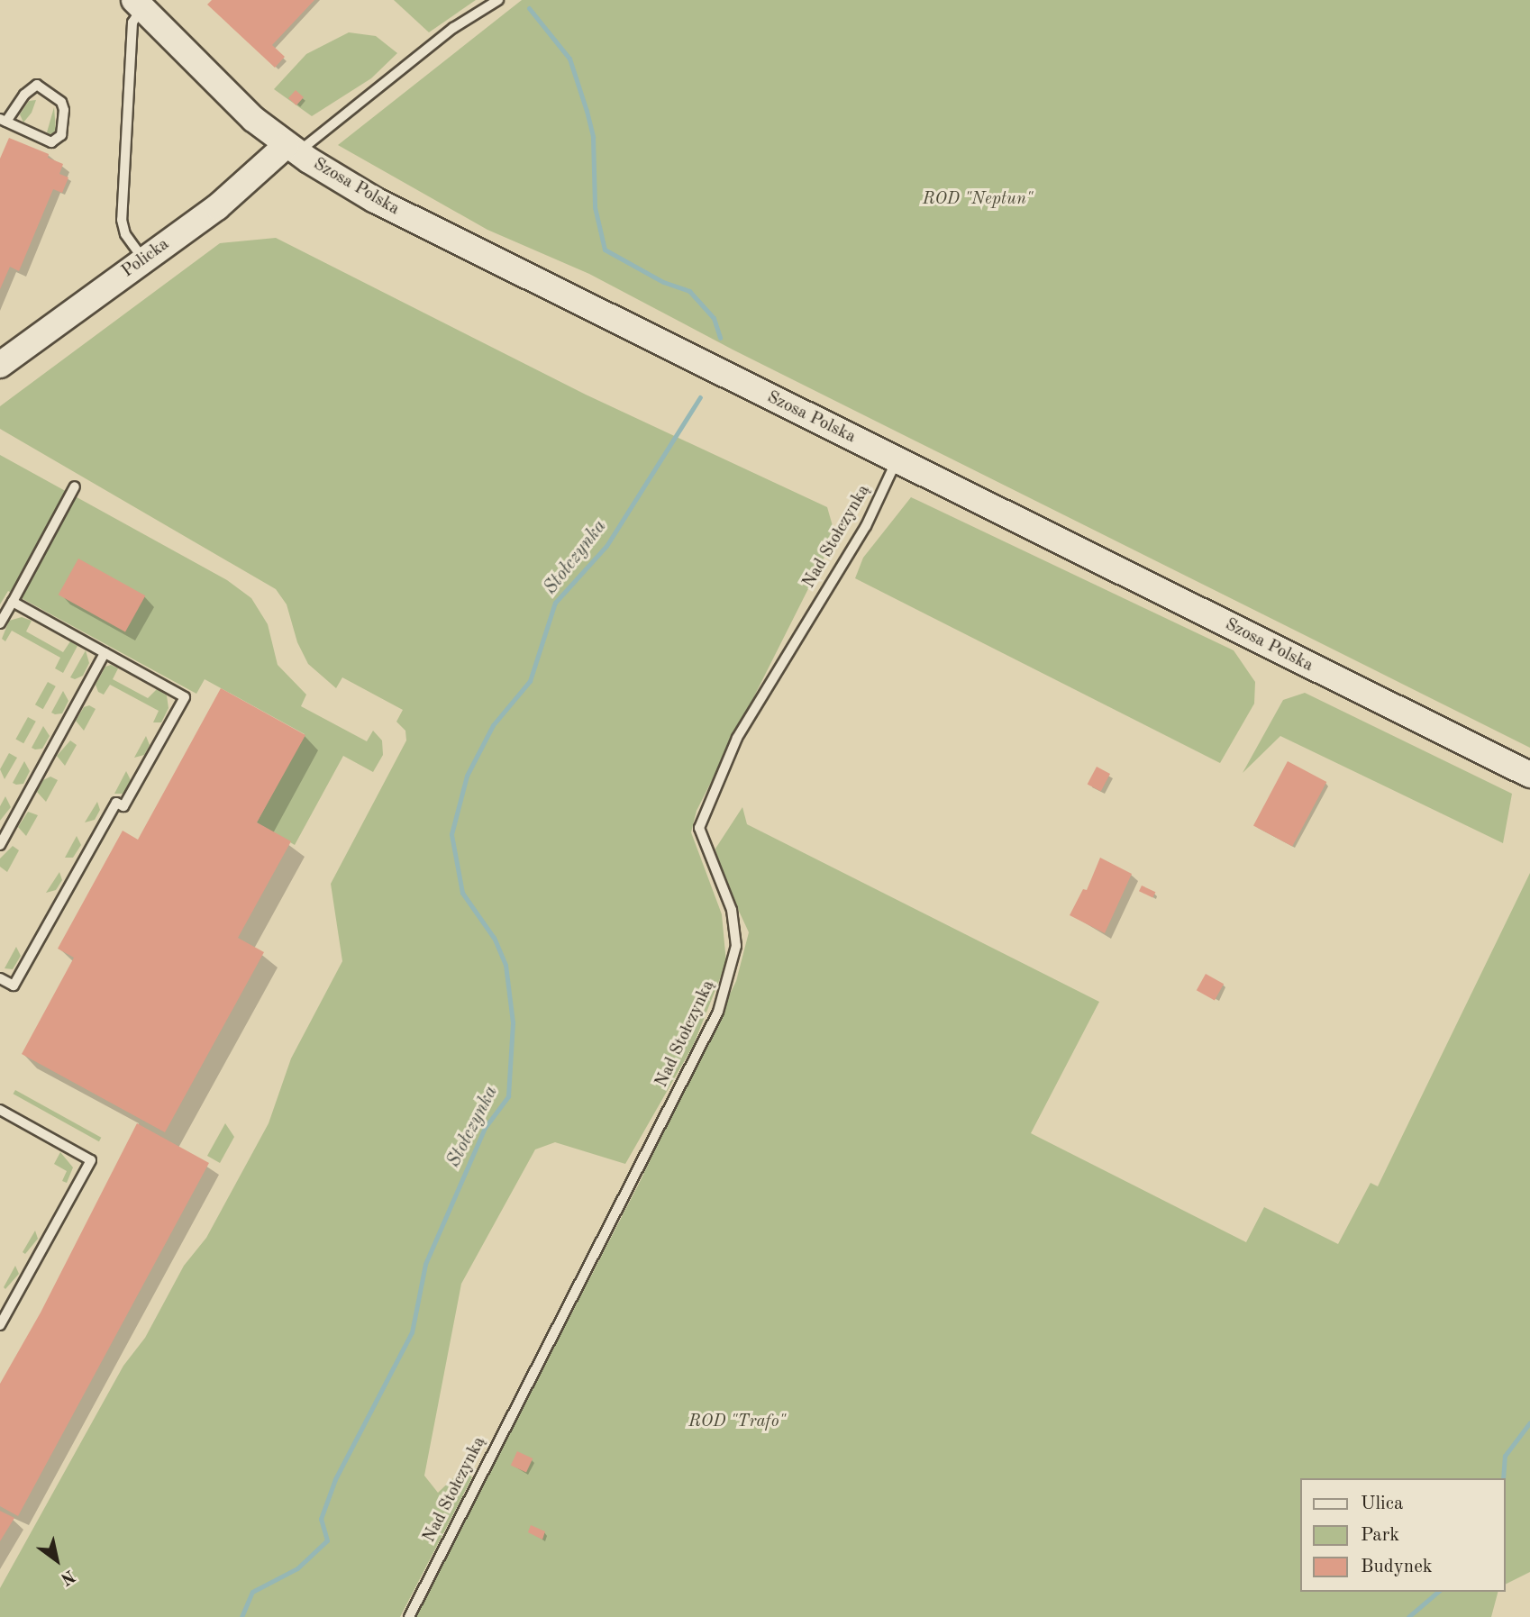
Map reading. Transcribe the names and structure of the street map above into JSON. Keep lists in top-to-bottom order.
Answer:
{
  "streets": {
    "street": ["Szosa Polska", "Policka"],
    "lane": ["Nad Stołczynką"]
  },
  "crossings": [
    ["Szosa Polska", "Policka"],
    ["Szosa Polska", "Nad Stołczynką"]
  ],
  "water": ["Stołczynka"],
  "parks": ["ROD \"Neptun\"", "ROD \"Trafo\""],
  "legend": ["Ulica", "Park", "Budynek"],
  "north": "bottom right"
}
